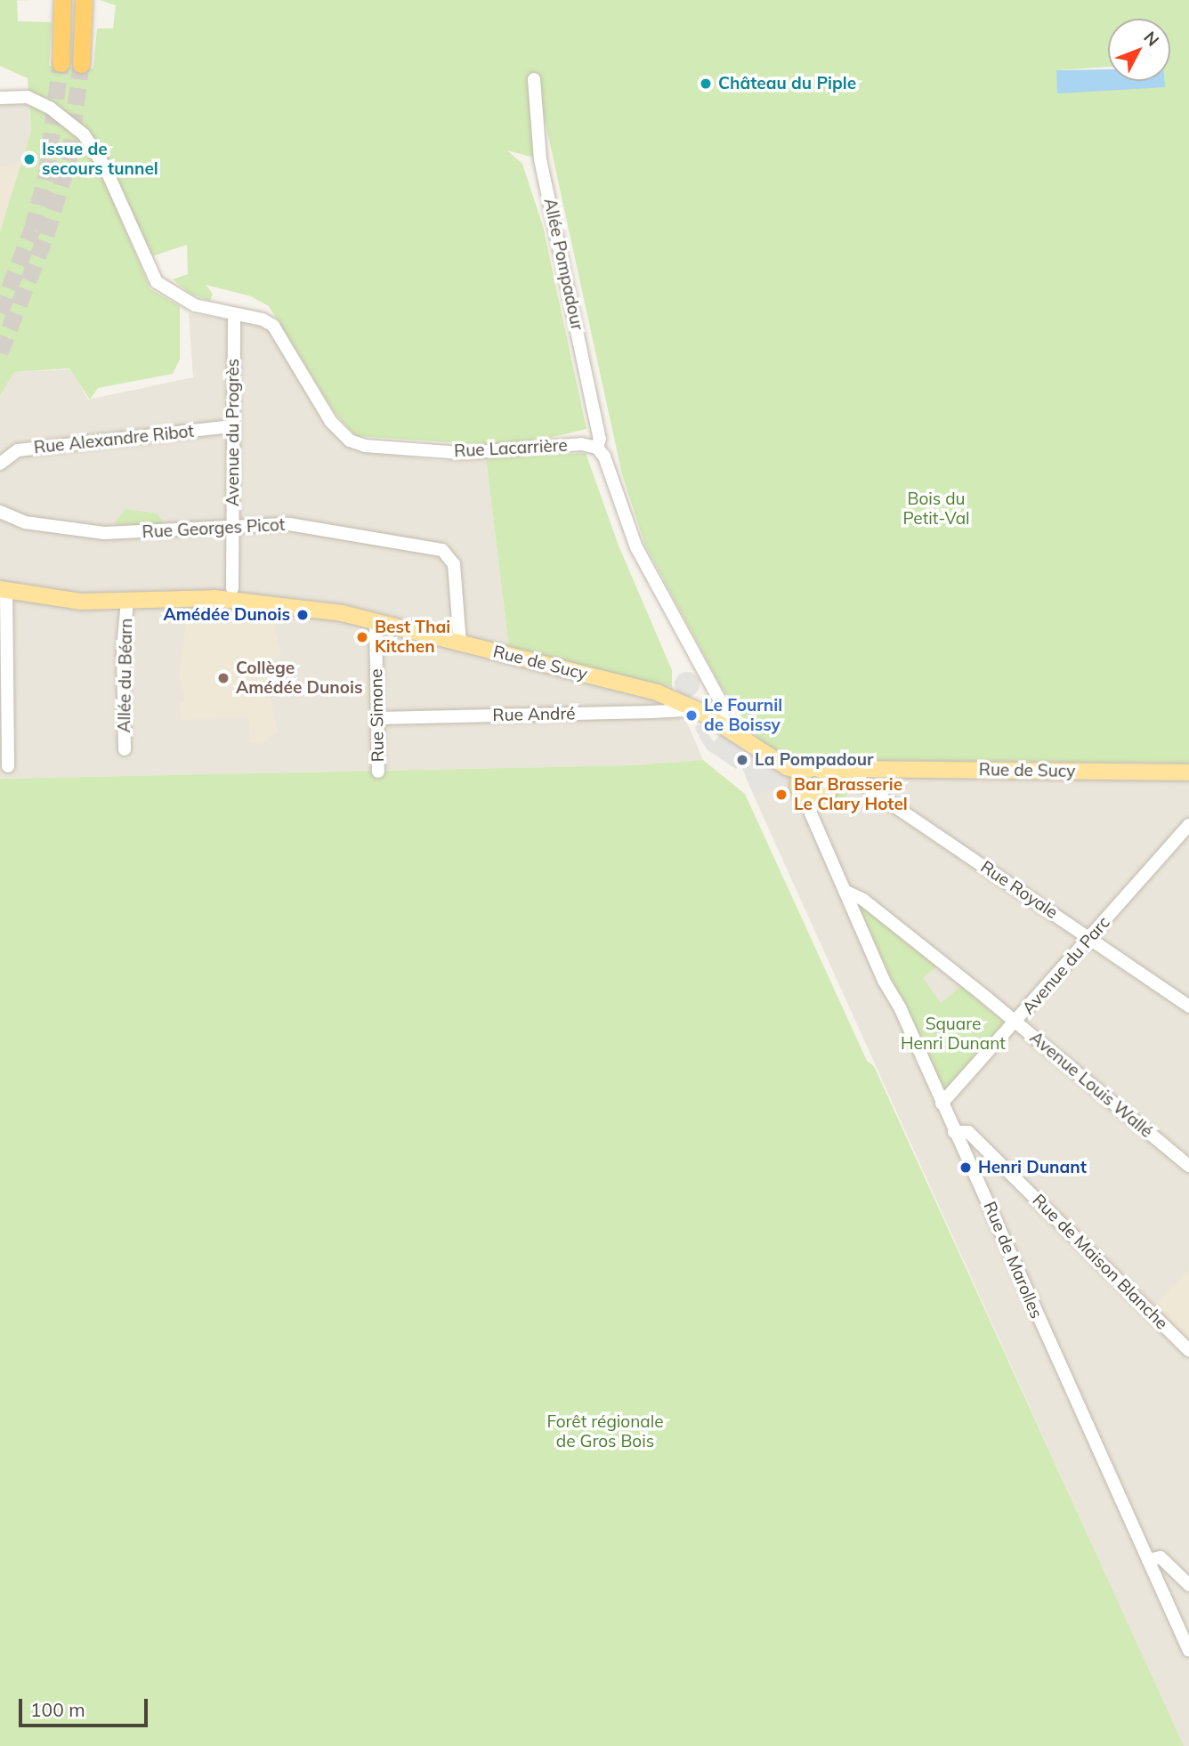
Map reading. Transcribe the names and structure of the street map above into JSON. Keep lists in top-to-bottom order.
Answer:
{
  "streets": {
    "main road": ["Rue de Sucy"],
    "street": [
      "Allée Pompadour",
      "Avenue du Progrès",
      "Rue Alexandre Ribot",
      "Rue Lacarrière",
      "Rue Georges Picot",
      "Allée du Béarn",
      "Rue André",
      "Rue Simone",
      "Rue Royale",
      "Avenue du Parc",
      "Avenue Louis Wallé",
      "Rue de Marolles",
      "Rue de Maison Blanche"
    ]
  },
  "crossings": [
    ["Allée Pompadour", "Rue Lacarrière"],
    ["Avenue du Progrès", "Rue Alexandre Ribot"],
    ["Avenue du Progrès", "Rue Lacarrière"],
    ["Avenue du Progrès", "Rue Georges Picot"],
    ["Rue Georges Picot", "Rue de Sucy"],
    ["Rue de Sucy", "Allée du Béarn"],
    ["Rue de Sucy", "Rue André"],
    ["Rue de Sucy", "Rue Simone"],
    ["Rue de Sucy", "Rue Royale"],
    ["Rue de Sucy", "Rue de Marolles"],
    ["Rue André", "Rue Simone"],
    ["Rue Royale", "Avenue du Parc"],
    ["Avenue du Parc", "Avenue Louis Wallé"],
    ["Avenue du Parc", "Rue de Marolles"],
    ["Avenue Louis Wallé", "Rue de Marolles"],
    ["Rue de Marolles", "Rue de Maison Blanche"]
  ],
  "parks": ["Bois du Petit-Val", "Square Henri Dunant", "Forêt régionale de Gros Bois"],
  "places": [
    "Château du Piple",
    "Issue de secours tunnel",
    "Amédée Dunois",
    "Best Thai Kitchen",
    "Collège Amédée Dunois",
    "Le Fournil de Boissy",
    "La Pompadour",
    "Bar Brasserie Le Clary Hotel",
    "Henri Dunant"
  ],
  "scale_bar": "100 m",
  "north": "top right"
}
